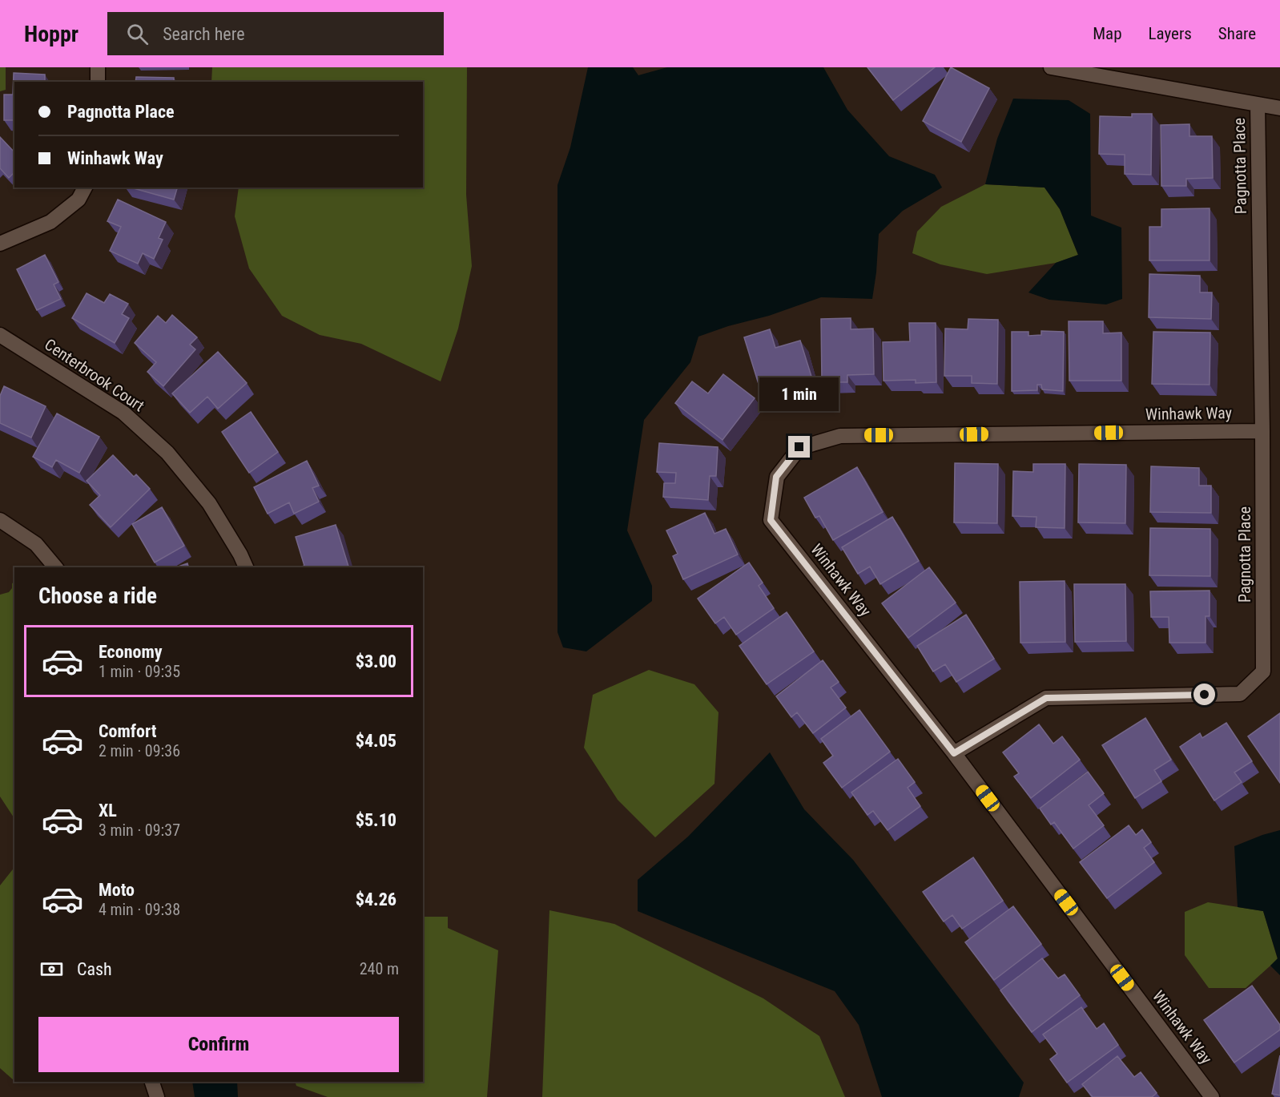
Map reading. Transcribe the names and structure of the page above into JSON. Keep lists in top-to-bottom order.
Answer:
{
  "streets": {
    "street": ["Pagnotta Place", "Centerbrook Court", "Winhawk Way"]
  },
  "crossings": [
    ["Pagnotta Place", "Winhawk Way"]
  ],
  "page": {
    "header": "Hoppr",
    "search": "Search here",
    "nav": ["Map", "Layers", "Share"],
    "banner": ["Pagnotta Place", "Winhawk Way"],
    "bubble": "1 min",
    "heading": "Choose a ride",
    "list": [
      {
        "name": "Economy",
        "note": "1 min · 09:35",
        "value": "$3.00"
      },
      {
        "name": "Comfort",
        "note": "2 min · 09:36",
        "value": "$4.05"
      },
      {
        "name": "XL",
        "note": "3 min · 09:37",
        "value": "$5.10"
      },
      {
        "name": "Moto",
        "note": "4 min · 09:38",
        "value": "$4.26"
      }
    ],
    "pay": ["Cash", "240 m"],
    "buttons": "Confirm"
  }
}
